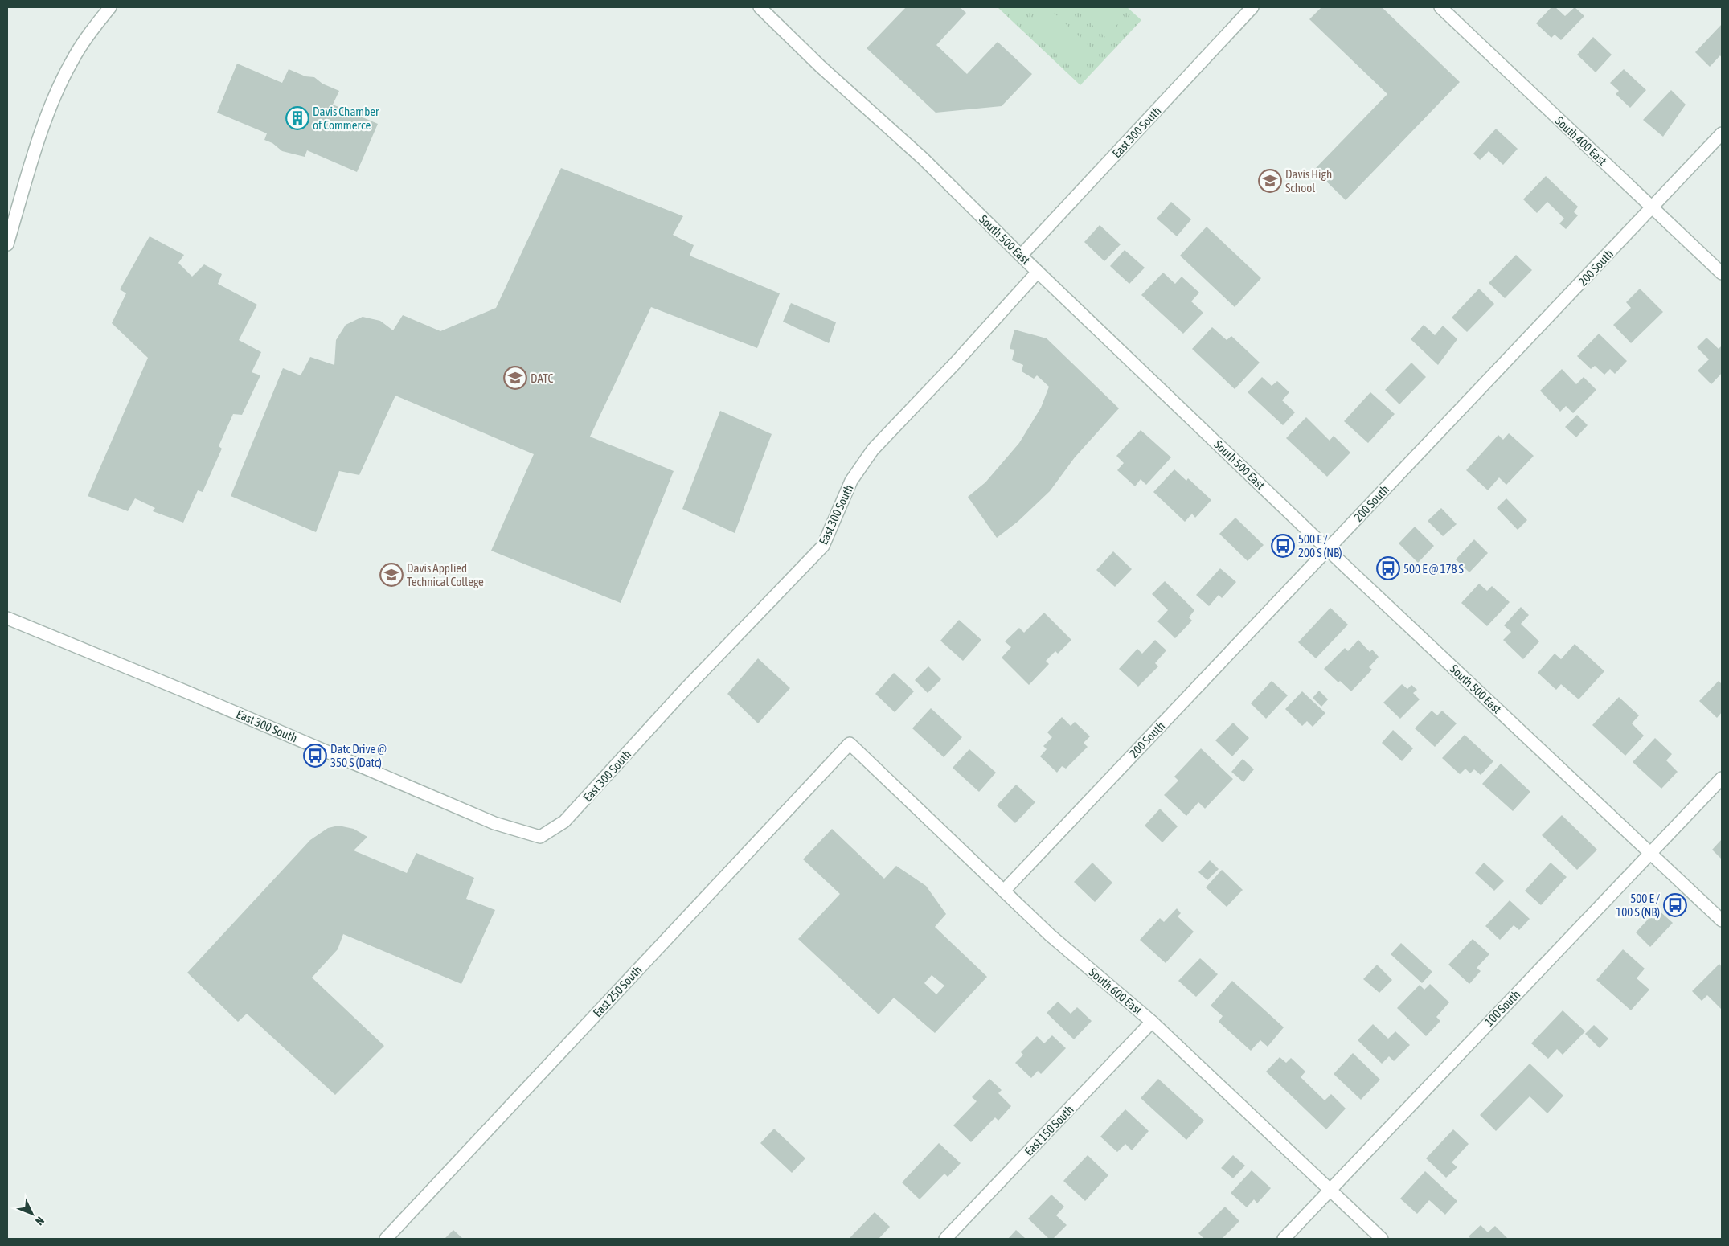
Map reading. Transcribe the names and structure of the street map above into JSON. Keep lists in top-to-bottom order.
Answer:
{
  "streets": {
    "street": [
      "East 300 South",
      "South 400 East",
      "South 500 East",
      "200 South",
      "East 250 South",
      "South 600 East",
      "100 South",
      "East 150 South"
    ]
  },
  "crossings": [
    ["East 300 South", "South 500 East"],
    ["South 400 East", "200 South"],
    ["South 500 East", "200 South"],
    ["South 500 East", "100 South"],
    ["200 South", "South 600 East"],
    ["East 250 South", "South 600 East"],
    ["South 600 East", "100 South"],
    ["South 600 East", "East 150 South"]
  ],
  "places": {
    "building": ["Davis Chamber of Commerce"],
    "school or university": ["Davis High School", "DATC", "Davis Applied Technical College"],
    "bus stop": [
      "500 E / 200 S (NB)",
      "500 E @ 178 S",
      "Datc Drive @ 350 S (Datc)",
      "500 E / 100 S (NB)"
    ]
  },
  "north": "bottom right"
}
